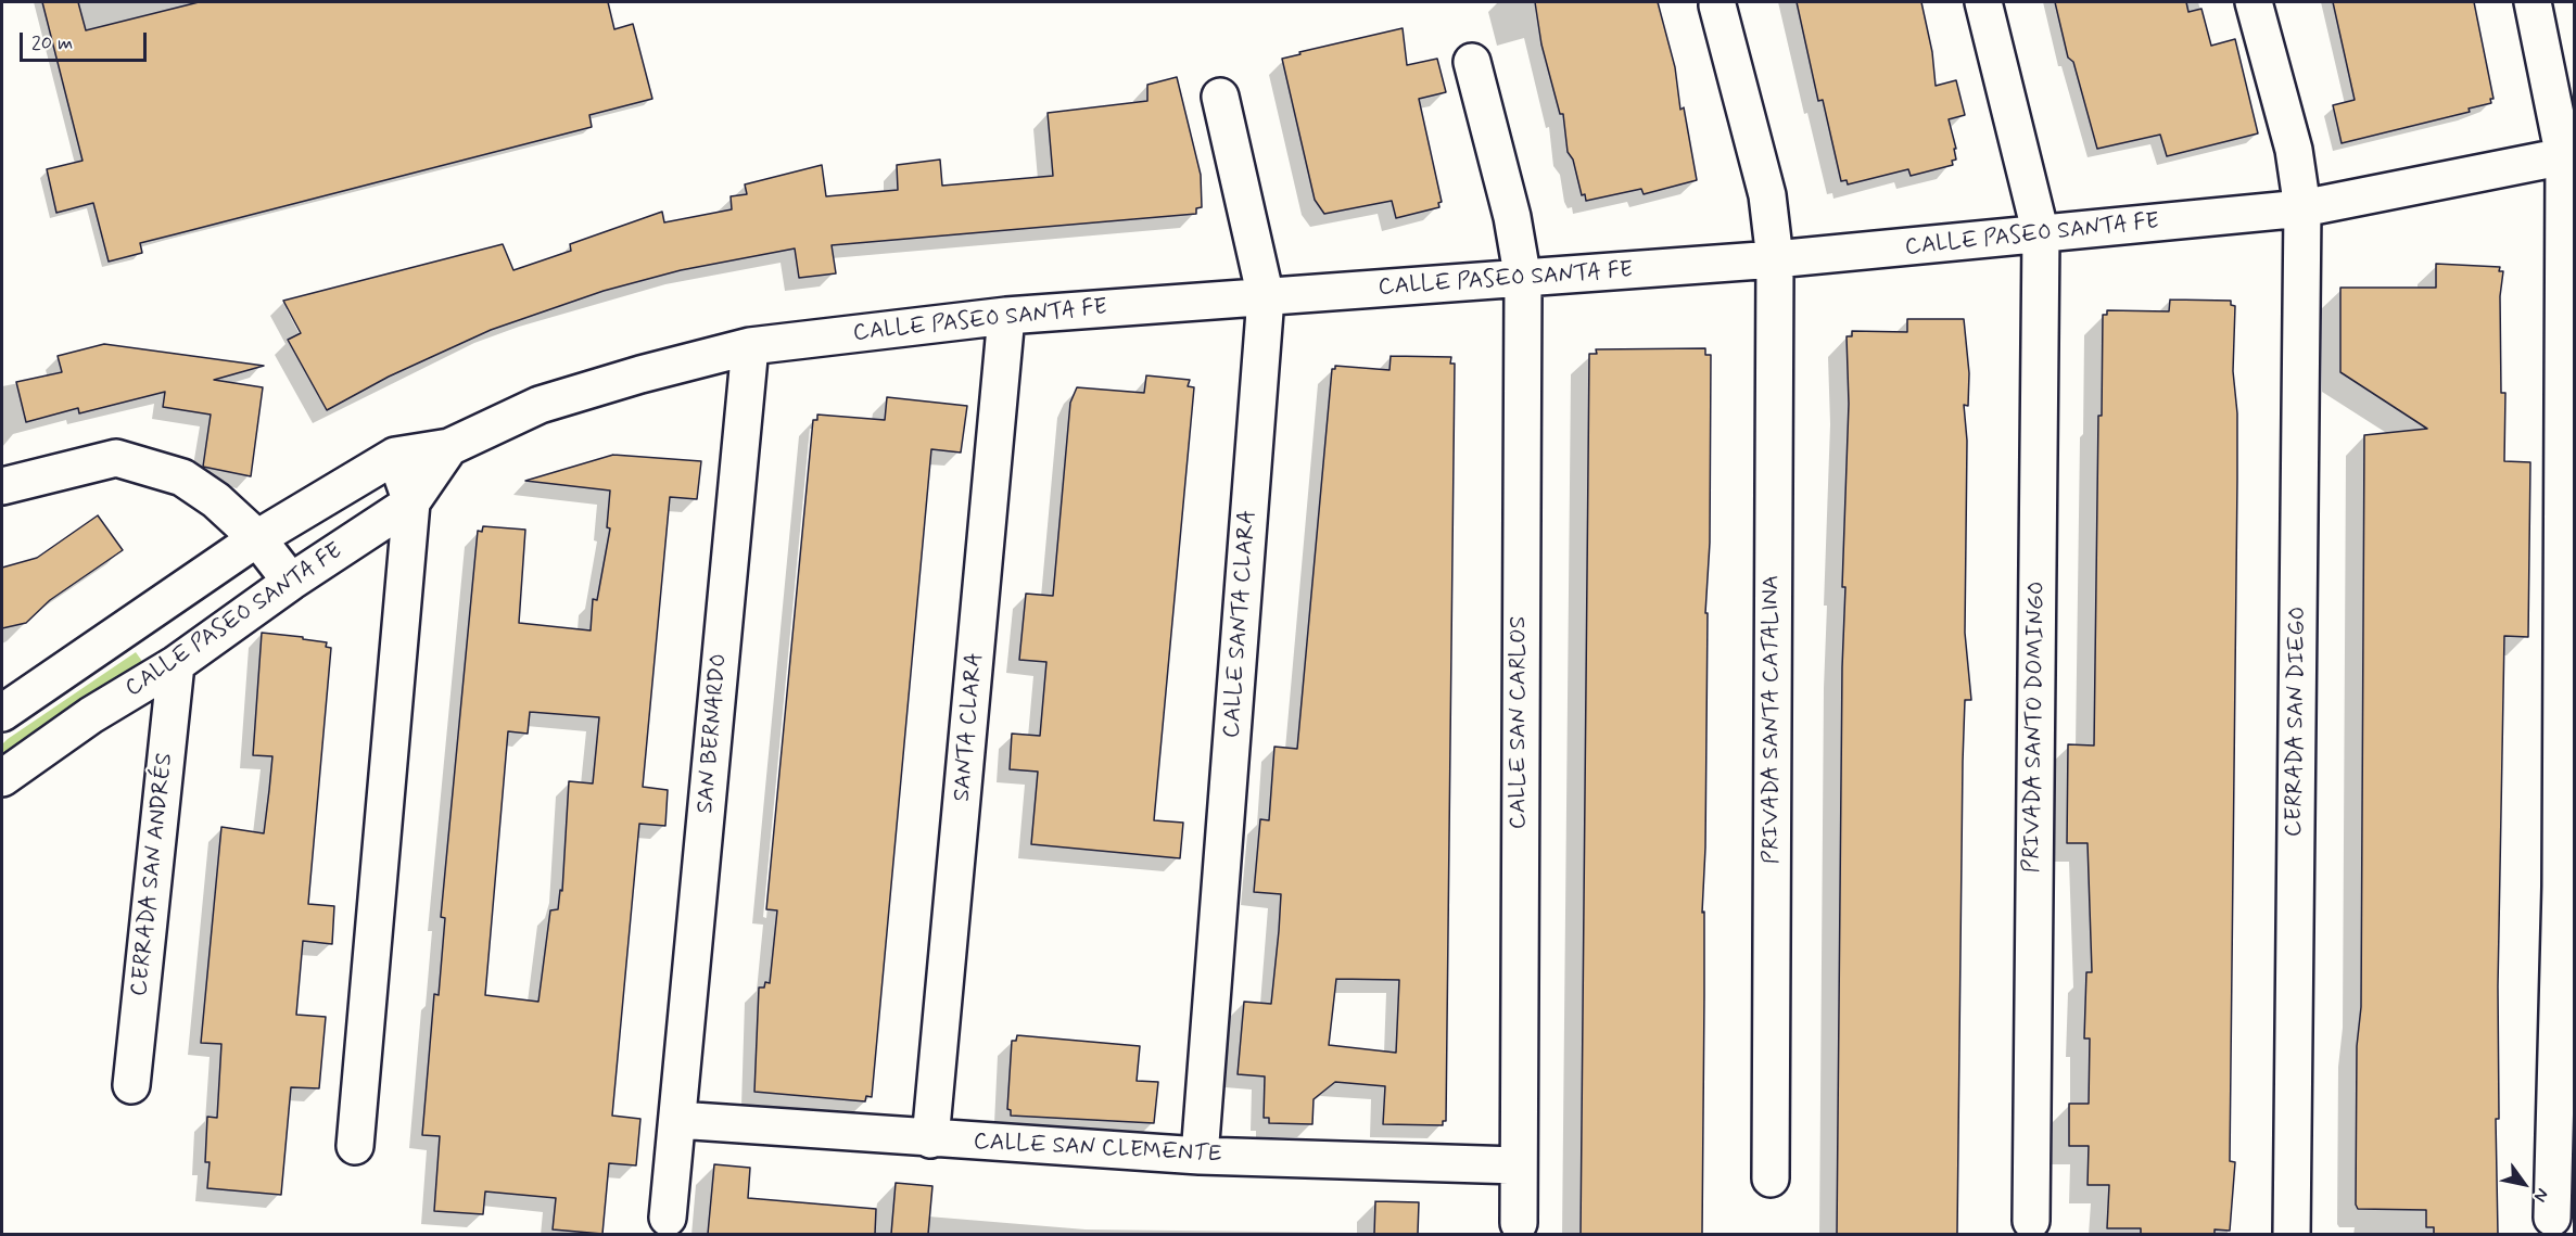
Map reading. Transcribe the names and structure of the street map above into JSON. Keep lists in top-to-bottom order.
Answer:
{
  "streets": {
    "street": [
      "CALLE PASEO SANTA FE",
      "CALLE SANTA CLARA",
      "PRIVADA SANTA CATALINA",
      "CERRADA SAN DIEGO",
      "CALLE SAN CARLOS",
      "SANTA CLARA",
      "PRIVADA SANTO DOMINGO",
      "SAN BERNARDO",
      "CERRADA SAN ANDRÉS",
      "CALLE SAN CLEMENTE"
    ]
  },
  "crossings": [
    ["CALLE PASEO SANTA FE", "CALLE SANTA CLARA"],
    ["CALLE PASEO SANTA FE", "PRIVADA SANTA CATALINA"],
    ["CALLE PASEO SANTA FE", "CERRADA SAN DIEGO"],
    ["CALLE PASEO SANTA FE", "CALLE SAN CARLOS"],
    ["CALLE PASEO SANTA FE", "SANTA CLARA"],
    ["CALLE PASEO SANTA FE", "PRIVADA SANTO DOMINGO"],
    ["CALLE PASEO SANTA FE", "SAN BERNARDO"],
    ["CALLE PASEO SANTA FE", "CERRADA SAN ANDRÉS"],
    ["CALLE SANTA CLARA", "CALLE SAN CLEMENTE"],
    ["CALLE SAN CARLOS", "CALLE SAN CLEMENTE"],
    ["SANTA CLARA", "CALLE SAN CLEMENTE"],
    ["SAN BERNARDO", "CALLE SAN CLEMENTE"]
  ],
  "scale_bar": "20 m",
  "north": "bottom right"
}
